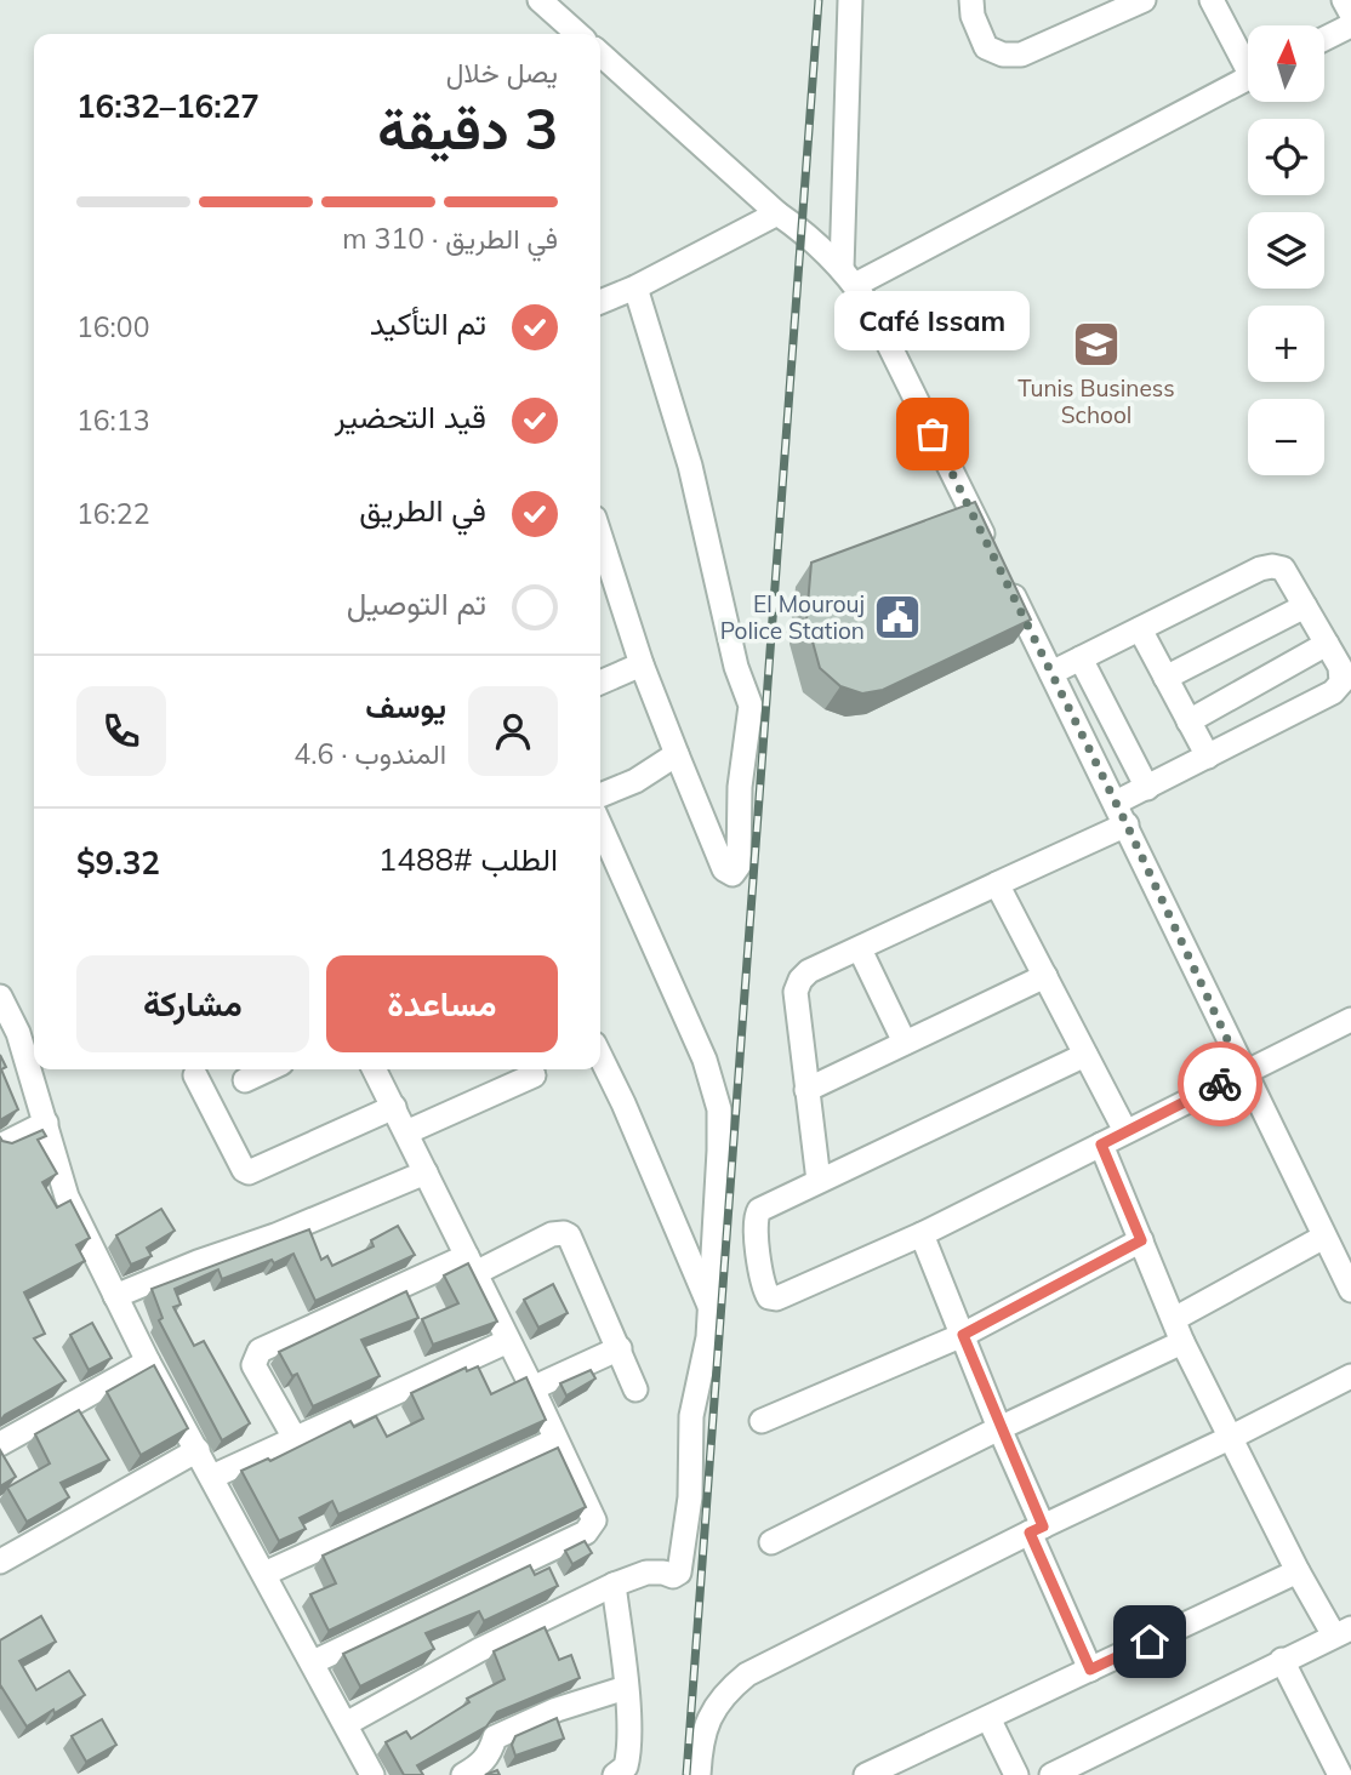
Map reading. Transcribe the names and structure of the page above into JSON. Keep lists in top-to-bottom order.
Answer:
{
  "places": {
    "school or university": ["Tunis Business School"],
    "other": ["Café Issam"],
    "public building": ["El Mourouj Police Station"]
  },
  "north": "top",
  "page": {
    "map_buttons": ["+", "−"],
    "heading": ["3 دقيقة", "يصل خلال", "16:27–16:32"],
    "panel": [
      "يوسف",
      "المندوب · 4.6",
      "الطلب #1488",
      "$9.32"
    ],
    "bar": "في الطريق · 310 m",
    "list": [
      ["تم التأكيد", "16:00"],
      ["قيد التحضير", "16:13"],
      ["في الطريق", "16:22"],
      "تم التوصيل"
    ],
    "bubble": "Café Issam",
    "buttons": ["مساعدة", "مشاركة"]
  }
}
